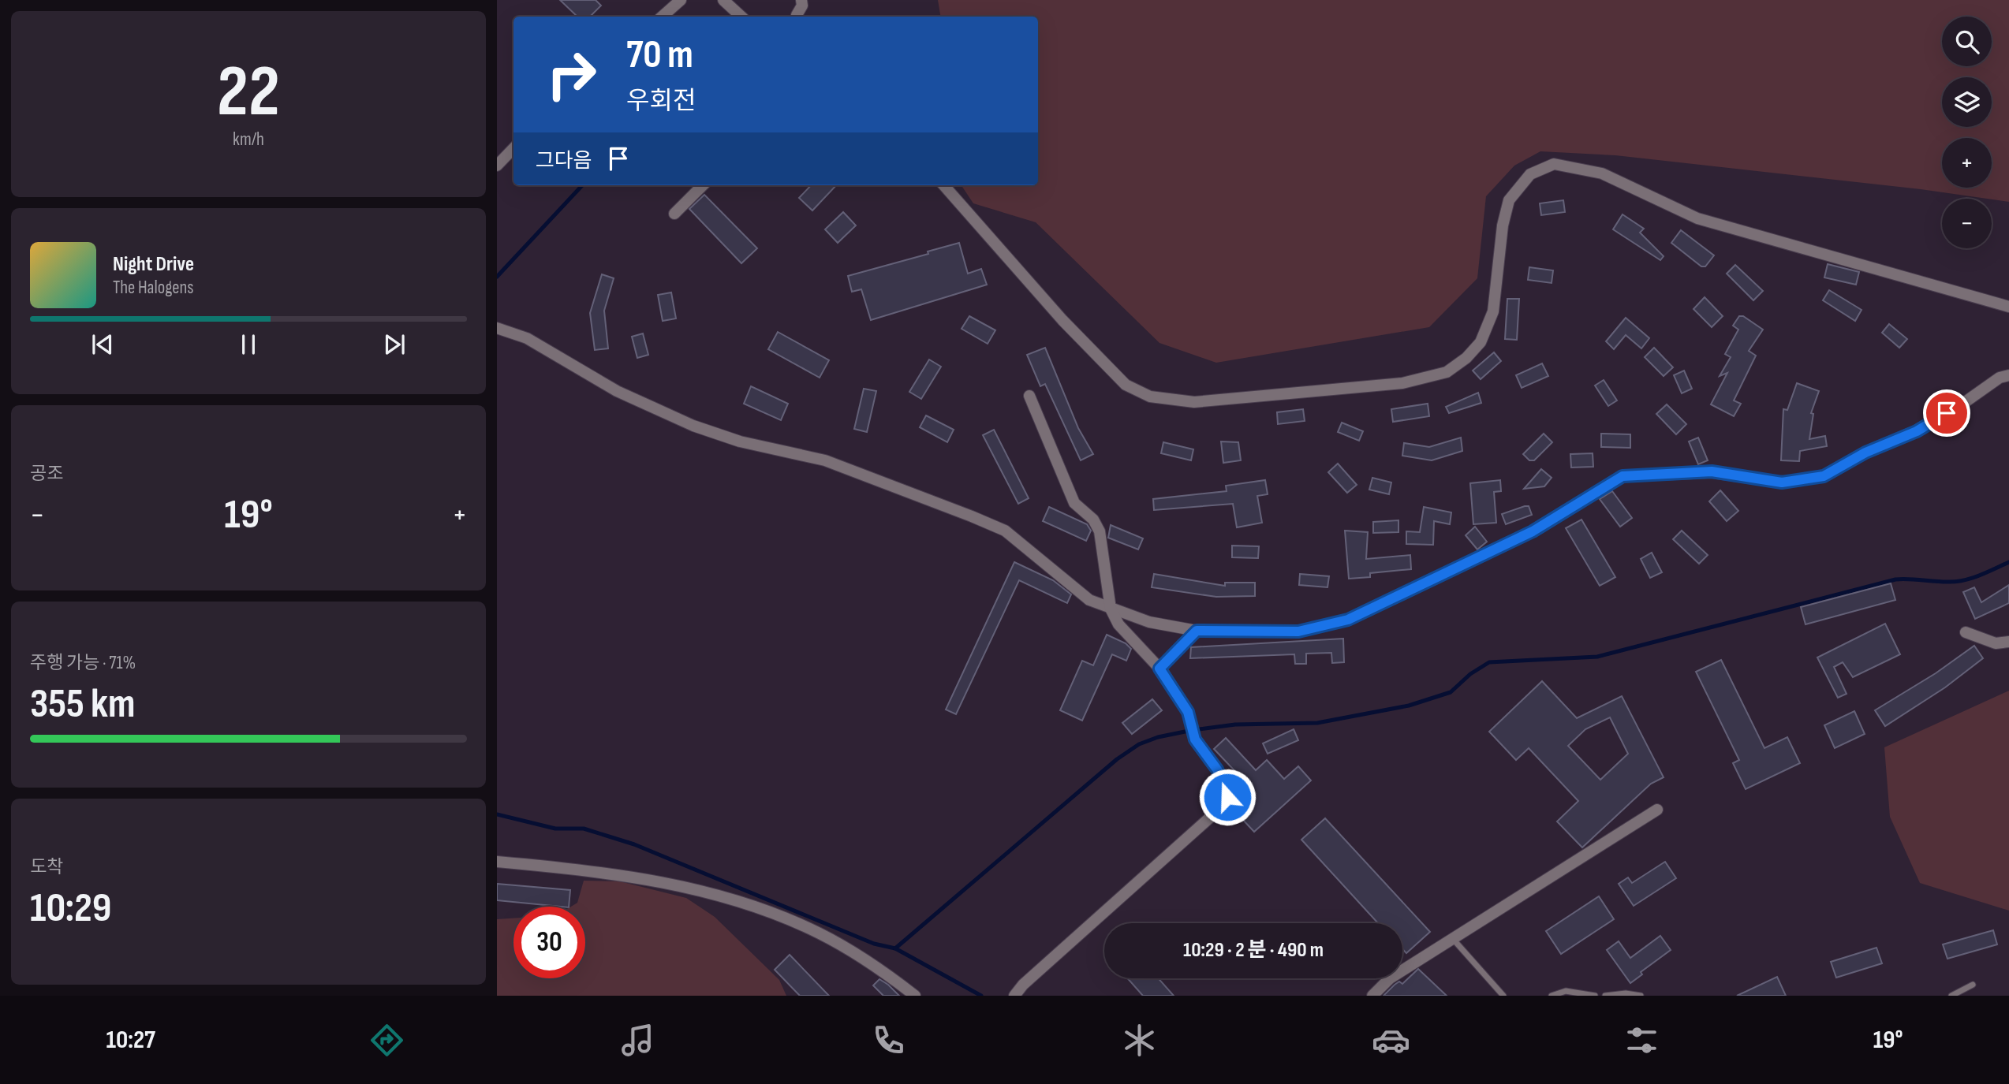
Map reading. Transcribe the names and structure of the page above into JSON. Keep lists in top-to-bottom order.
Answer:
{
  "page": {
    "tile": [
      ["22", "km/h"],
      "공조",
      ["주행 가능 · 71%", "355 km"],
      ["도착", "10:29"]
    ],
    "map_buttons": ["+", "−"],
    "turn": ["70 m", "우회전"],
    "then": "그다음",
    "song": ["Night Drive", "The Halogens"],
    "heat": ["−", "19°", "+"],
    "limit": "30",
    "trip": "10:29 · 2 분 · 490 m",
    "tabs": ["10:27", "19°"]
  }
}
